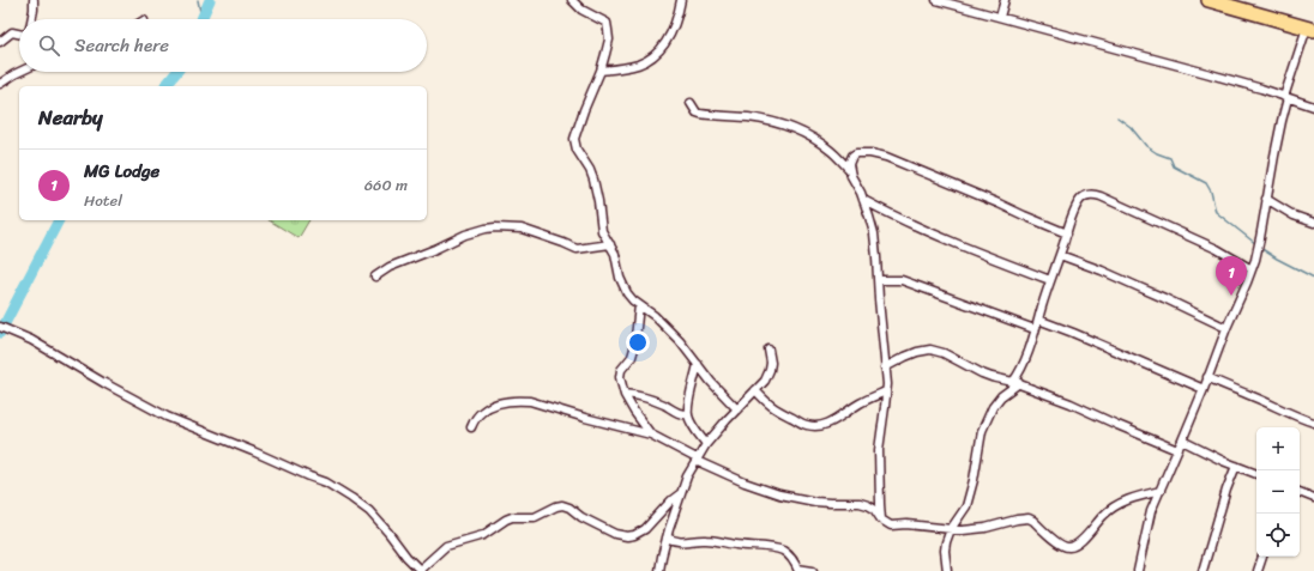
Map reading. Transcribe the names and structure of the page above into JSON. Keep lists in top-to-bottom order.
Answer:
{
  "page": {
    "search": "Search here",
    "heading": "Nearby",
    "list": [
      {
        "mark": "1",
        "name": "MG Lodge",
        "note": "Hotel",
        "value": "660 m"
      }
    ],
    "pins": "1",
    "map_buttons": ["+", "−"]
  }
}
